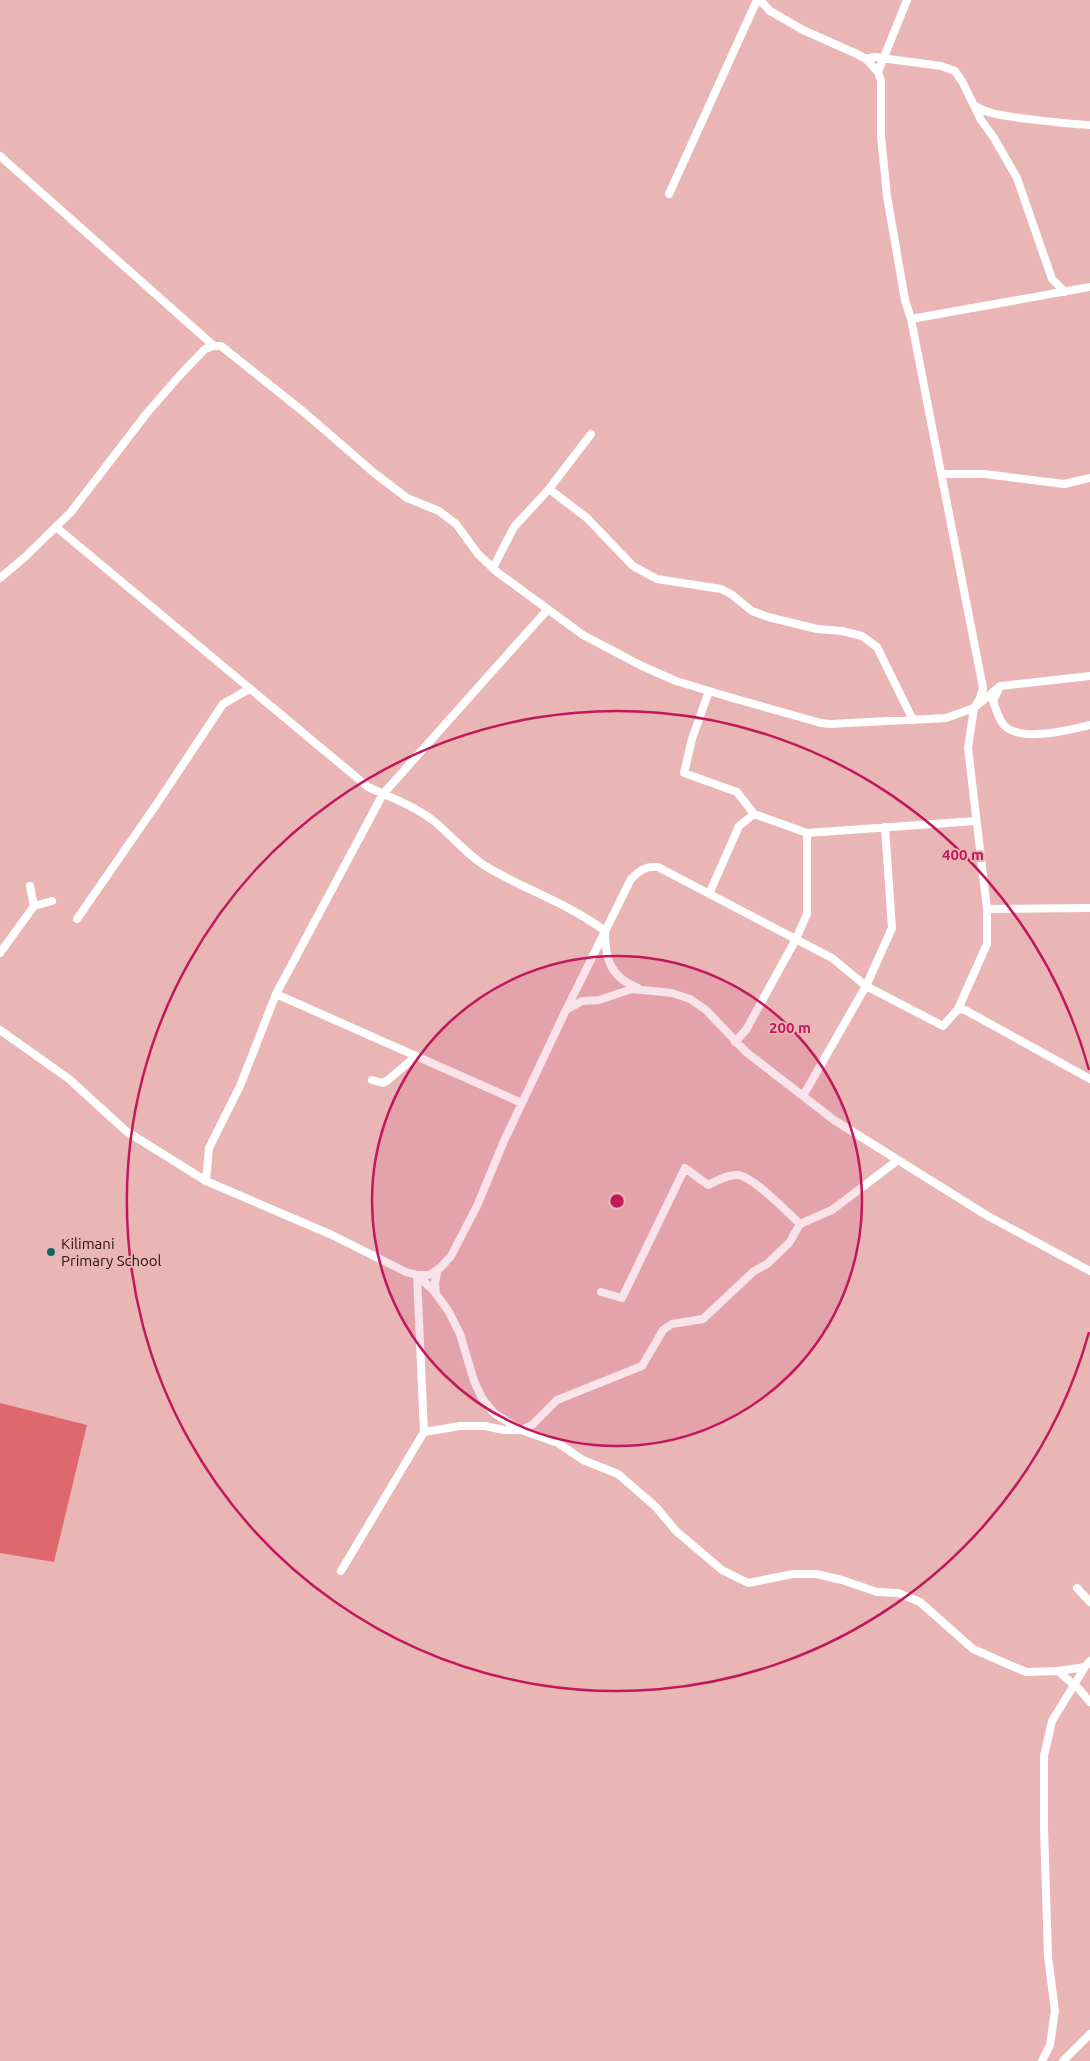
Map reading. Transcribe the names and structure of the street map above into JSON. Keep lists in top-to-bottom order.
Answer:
{
  "places": ["Kilimani Primary School"],
  "rings": ["400 m", "200 m"]
}
